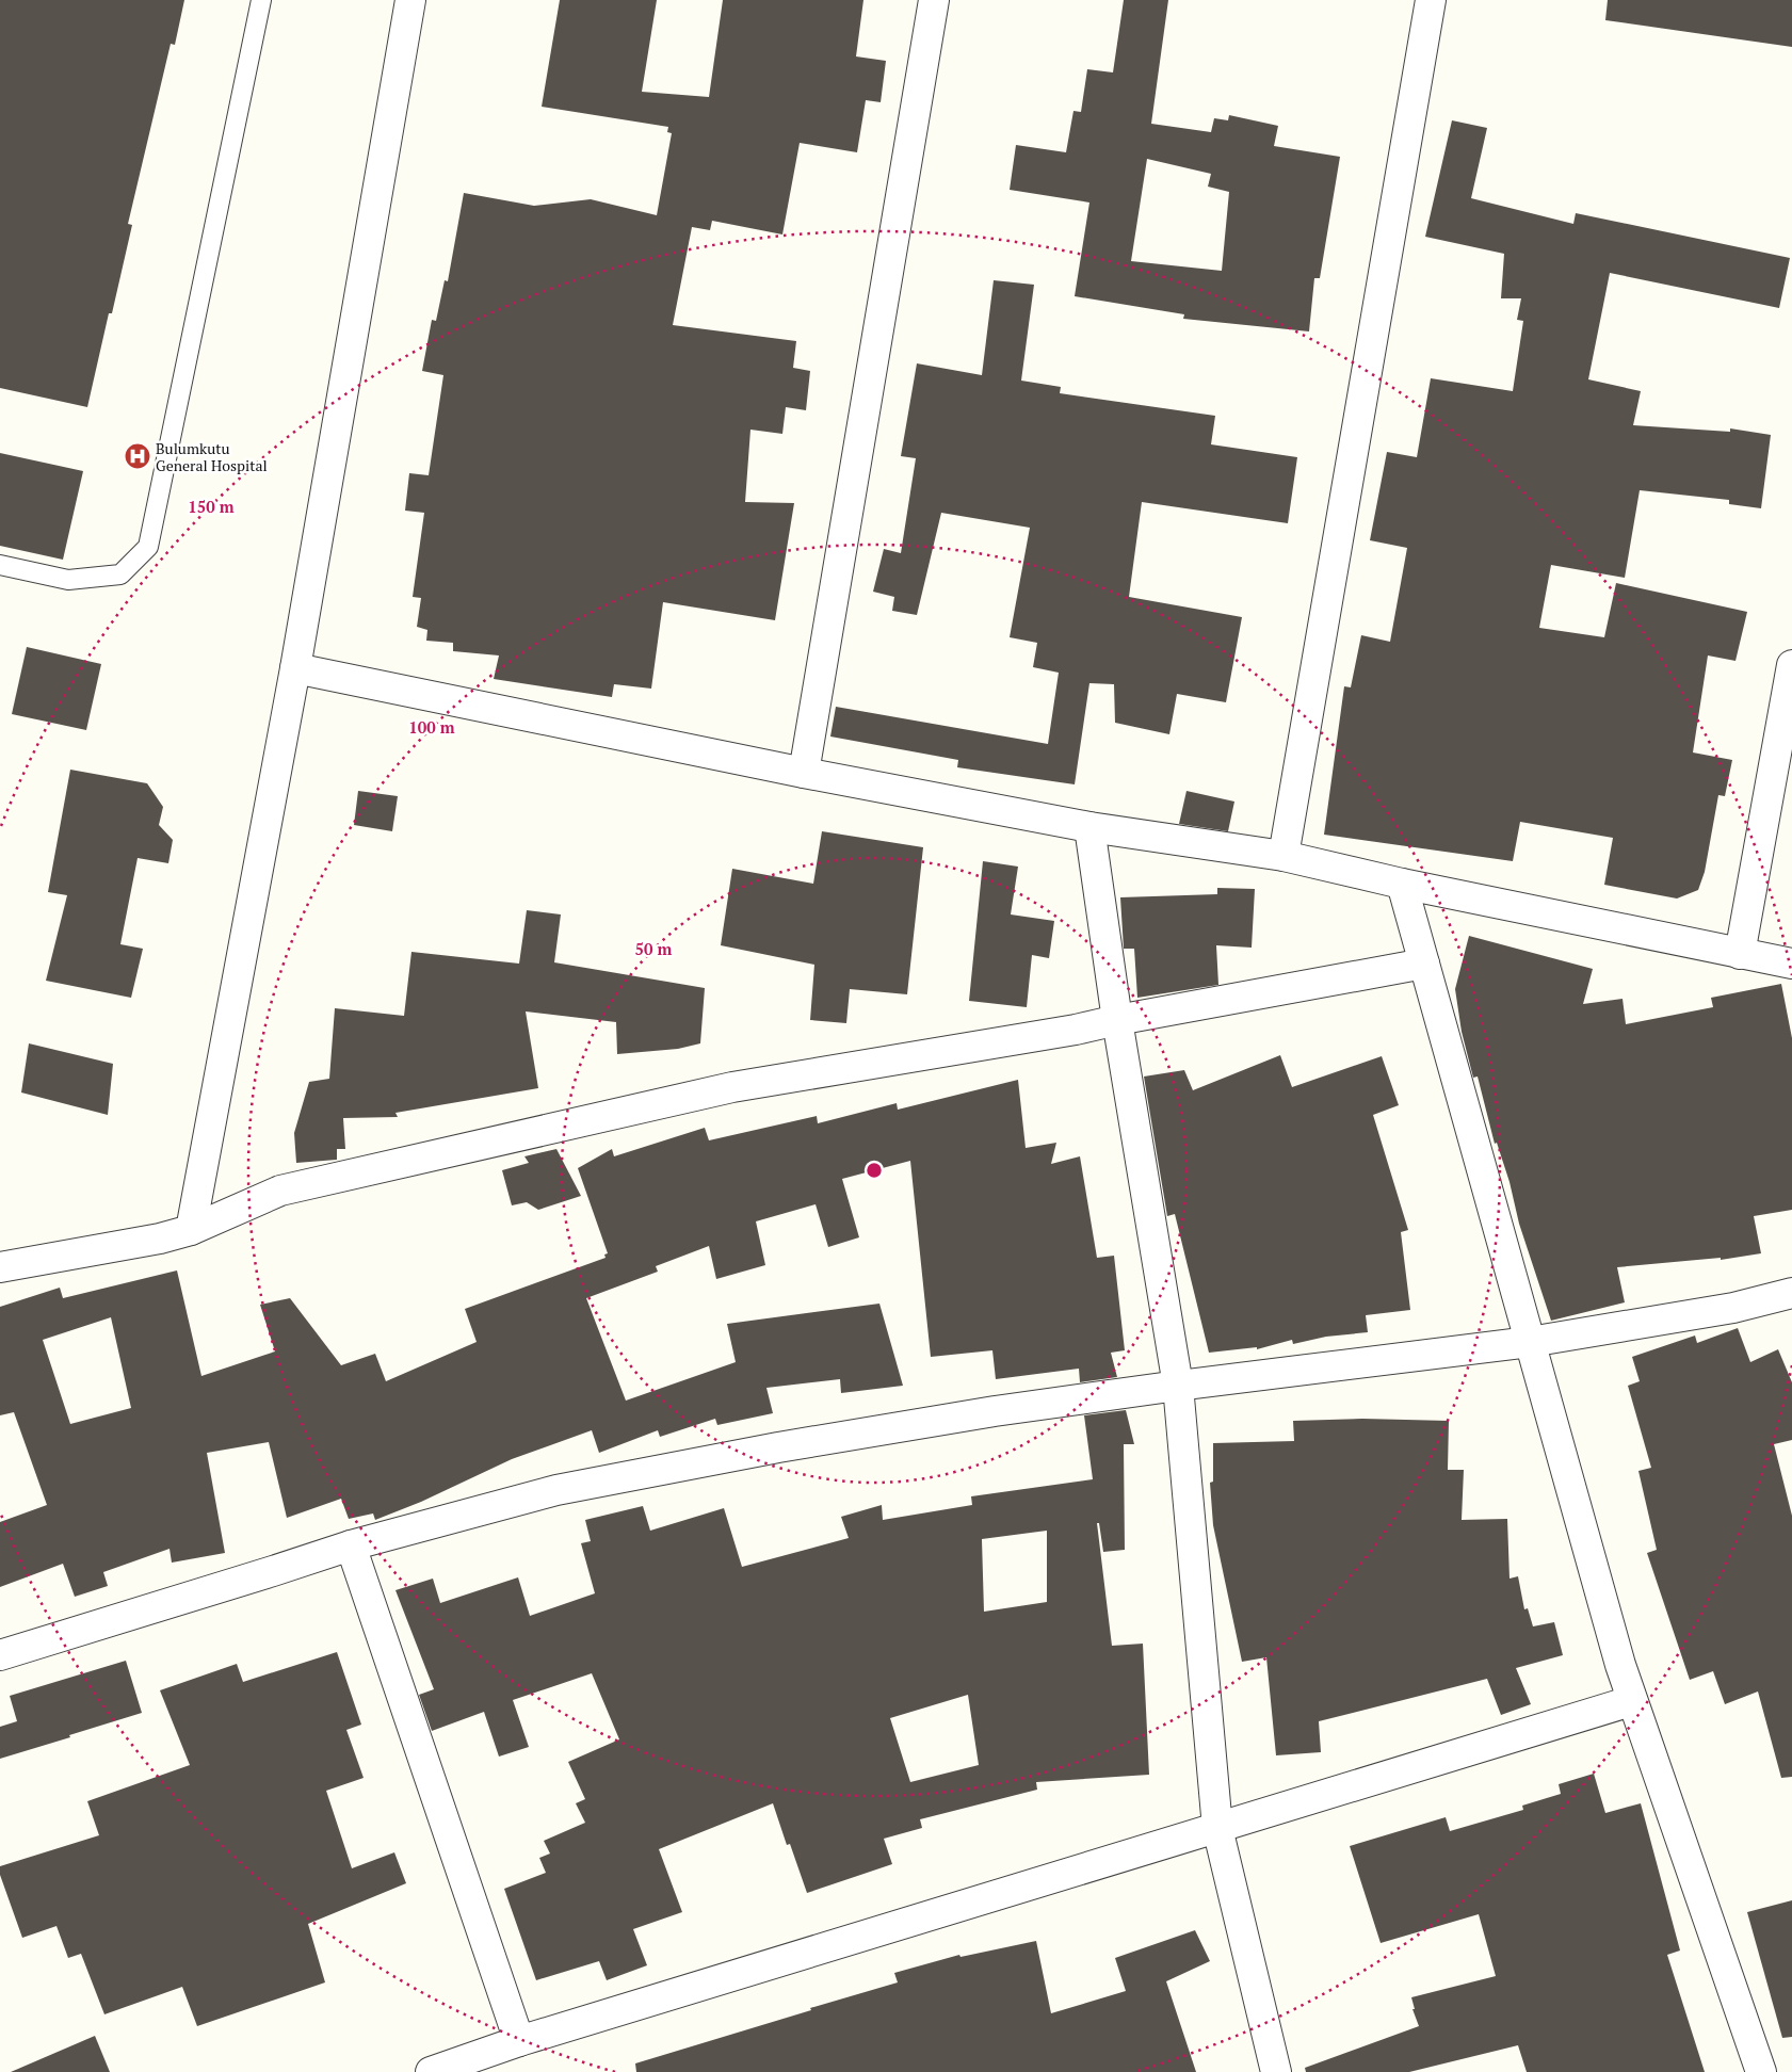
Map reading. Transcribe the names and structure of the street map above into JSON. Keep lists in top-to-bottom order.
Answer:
{
  "places": {
    "hospital": ["Bulumkutu General Hospital"]
  },
  "rings": ["150 m", "100 m", "50 m"]
}
